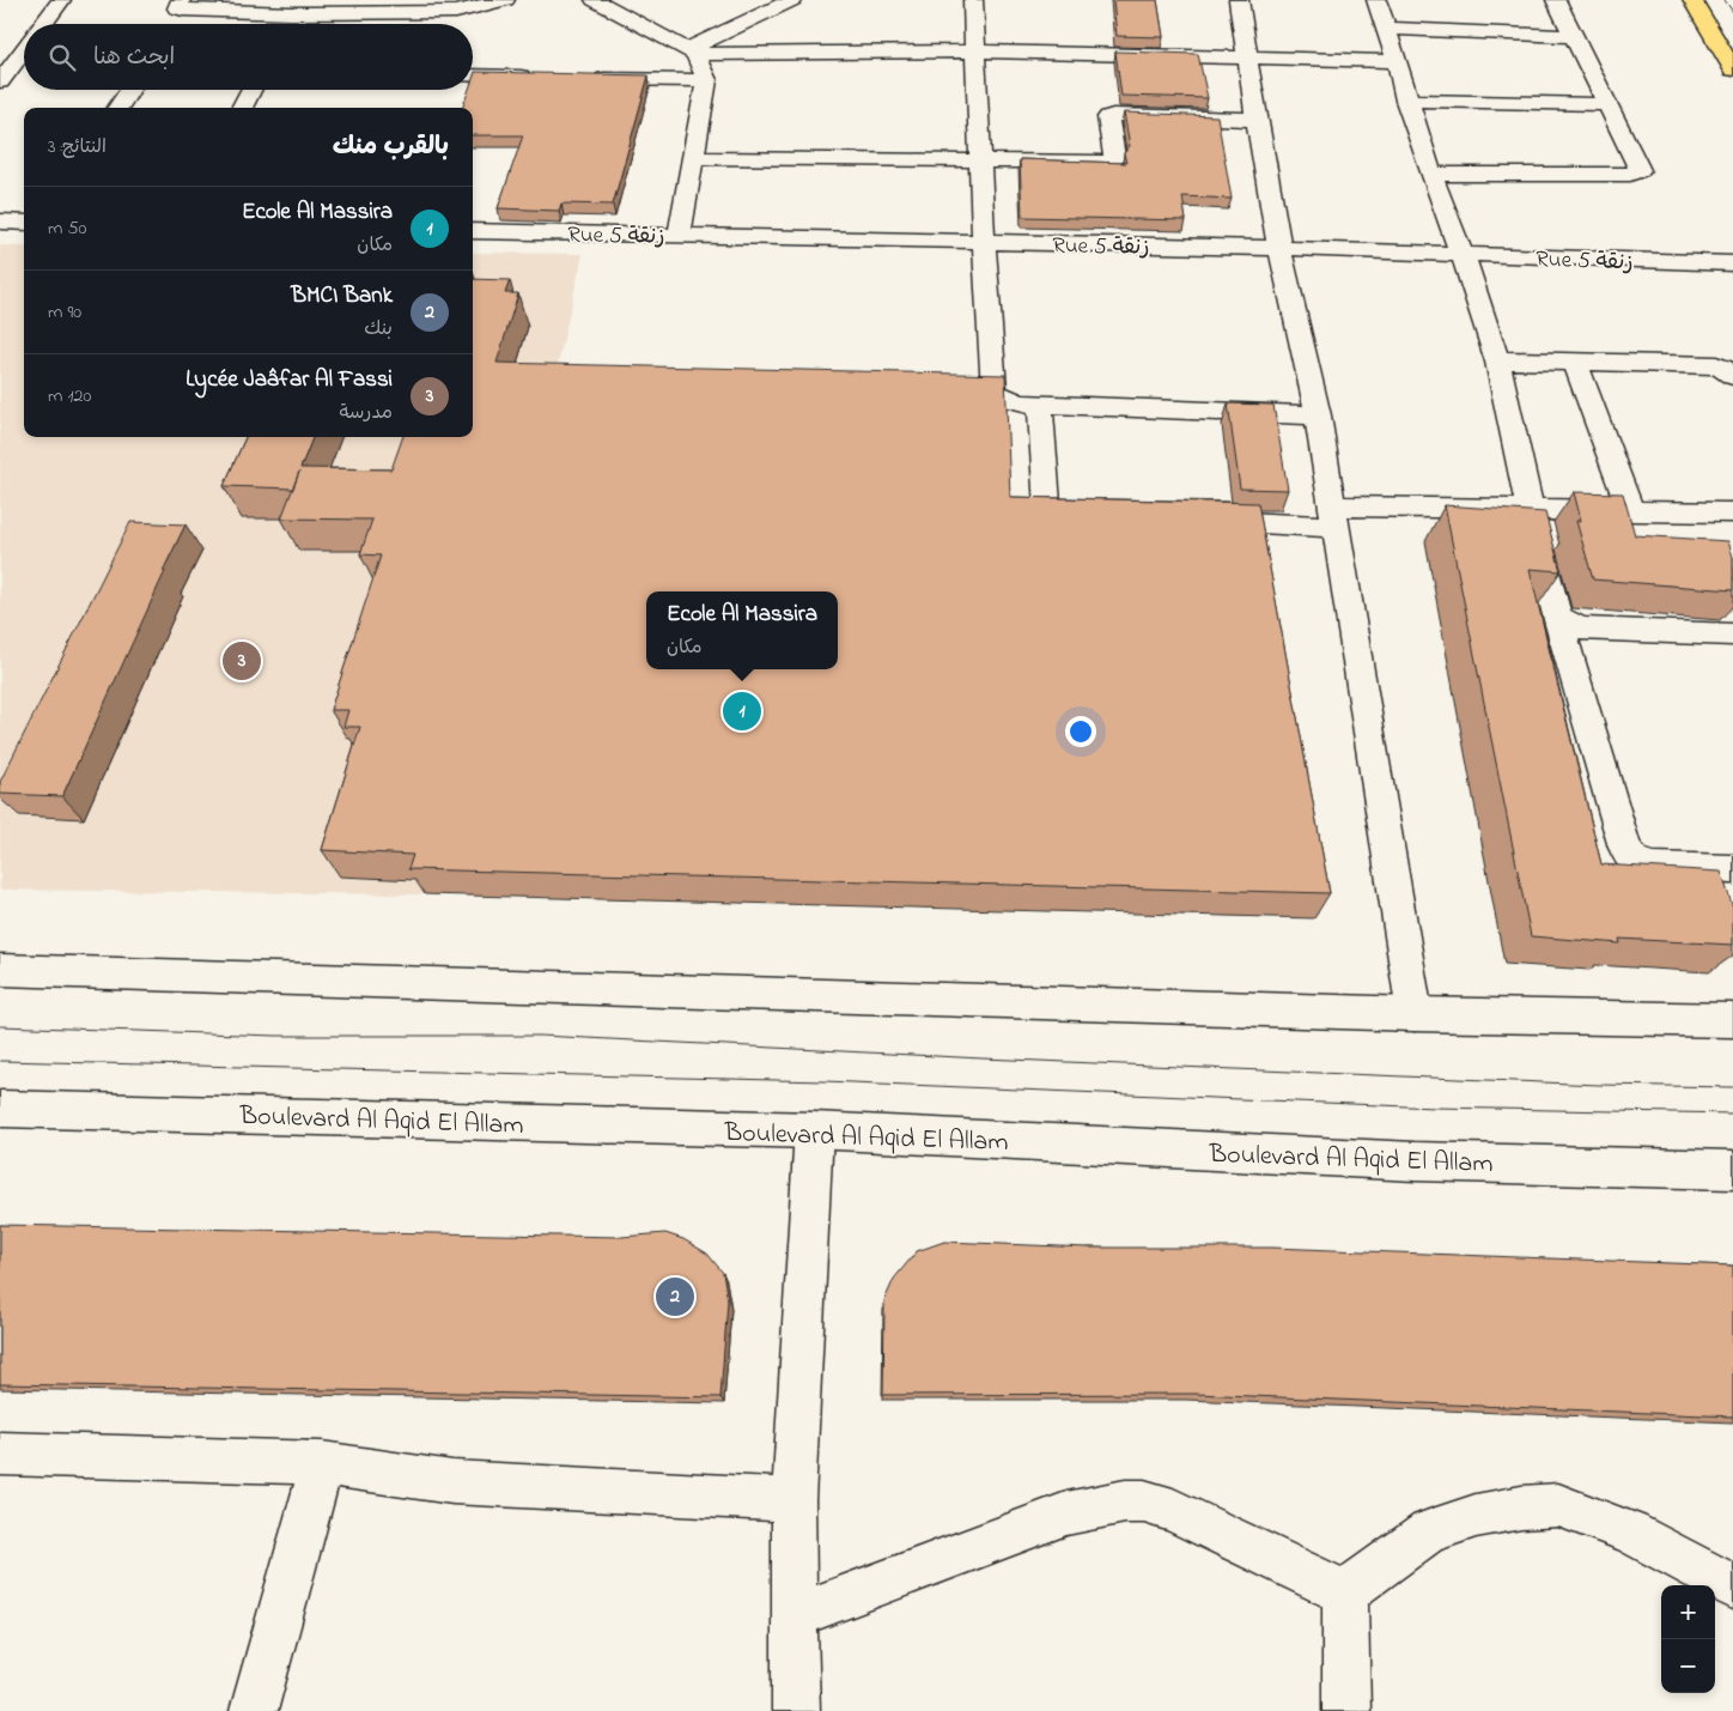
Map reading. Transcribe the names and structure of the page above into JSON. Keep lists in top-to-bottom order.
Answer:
{
  "streets": {
    "street": ["Rue 5 زنقة", "Boulevard Al Aqid El Allam"]
  },
  "page": {
    "search": "ابحث هنا",
    "heading": ["بالقرب منك", "النتائج: 3"],
    "list": [
      {
        "mark": "1",
        "name": "Ecole Al Massira",
        "note": "مكان",
        "value": "50 m"
      },
      {
        "mark": "2",
        "name": "BMCI Bank",
        "note": "بنك",
        "value": "90 m"
      },
      {
        "mark": "3",
        "name": "Lycée Jaâfar Al Fassi",
        "note": "مدرسة",
        "value": "120 m"
      }
    ],
    "popup": ["Ecole Al Massira", "مكان"],
    "pins": ["3", "1", "2"],
    "map_buttons": ["+", "−"]
  }
}
